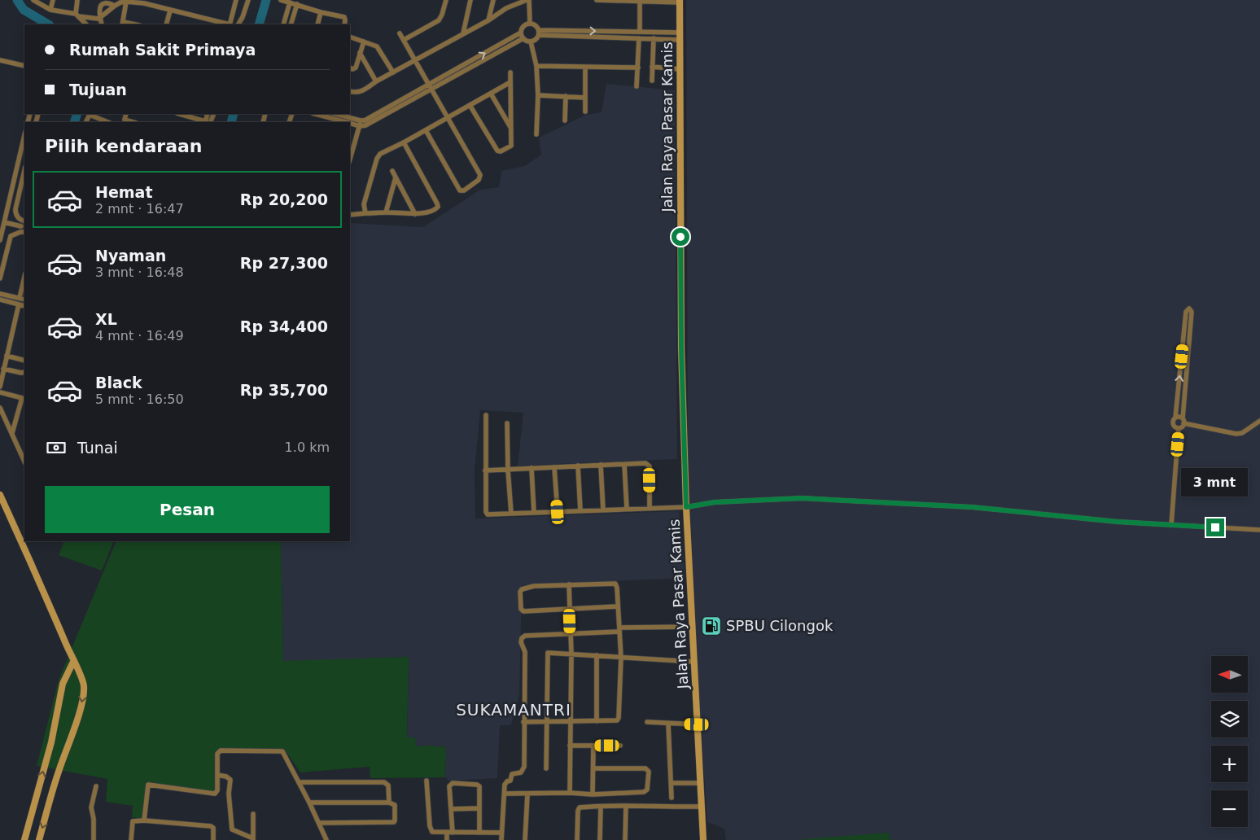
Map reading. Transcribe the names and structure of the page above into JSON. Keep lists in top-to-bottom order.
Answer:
{
  "streets": {
    "main road": ["Jalan Raya Pasar Kamis"]
  },
  "districts": ["SUKAMANTRI"],
  "places": {
    "fuel station": ["SPBU Cilongok"]
  },
  "north": "left",
  "page": {
    "banner": ["Rumah Sakit Primaya", "Tujuan"],
    "heading": "Pilih kendaraan",
    "list": [
      {
        "name": "Hemat",
        "note": "2 mnt · 16:47",
        "value": "Rp 20,200"
      },
      {
        "name": "Nyaman",
        "note": "3 mnt · 16:48",
        "value": "Rp 27,300"
      },
      {
        "name": "XL",
        "note": "4 mnt · 16:49",
        "value": "Rp 34,400"
      },
      {
        "name": "Black",
        "note": "5 mnt · 16:50",
        "value": "Rp 35,700"
      }
    ],
    "pay": ["Tunai", "1.0 km"],
    "bubble": "3 mnt",
    "buttons": "Pesan",
    "map_buttons": ["+", "−"]
  }
}
